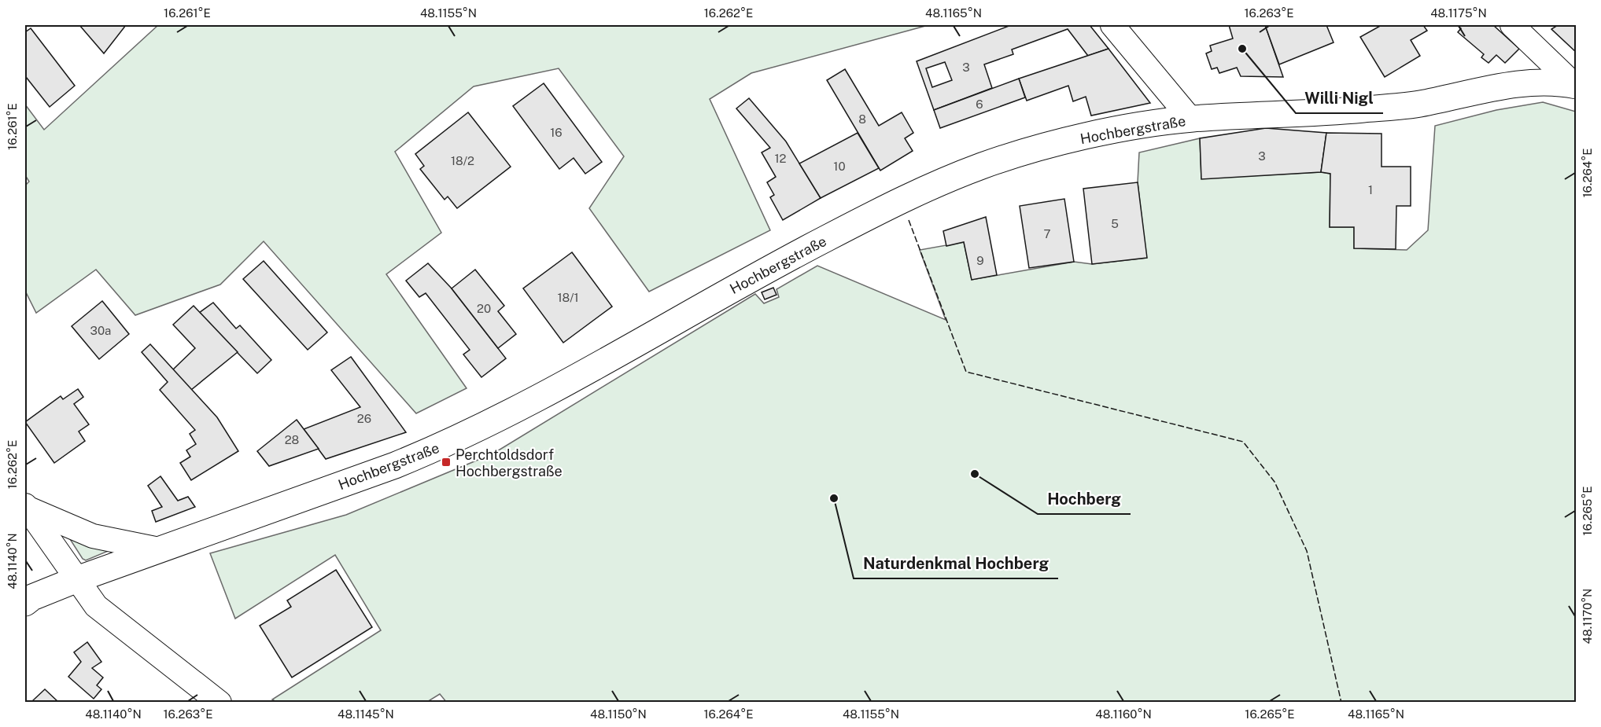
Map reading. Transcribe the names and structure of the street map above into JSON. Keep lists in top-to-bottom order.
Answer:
{
  "streets": {
    "main road": ["Hochbergstraße"]
  },
  "places": {
    "other": ["Willi Nigl", "Hochberg", "Naturdenkmal Hochberg"],
    "transit": ["Perchtoldsdorf Hochbergstraße"]
  },
  "house_numbers": [
    "3",
    "6",
    "8",
    "16",
    "3",
    "12",
    "18/2",
    "10",
    "1",
    "5",
    "7",
    "9",
    "18/1",
    "20",
    "30a",
    "26",
    "28"
  ],
  "coordinates": [
    "16.261°E",
    "48.1155°N",
    "16.262°E",
    "48.1165°N",
    "16.263°E",
    "48.1175°N",
    "16.264°E",
    "16.265°E",
    "48.1140°N",
    "48.1170°N",
    "48.1145°N",
    "48.1150°N",
    "48.1160°N"
  ]
}
